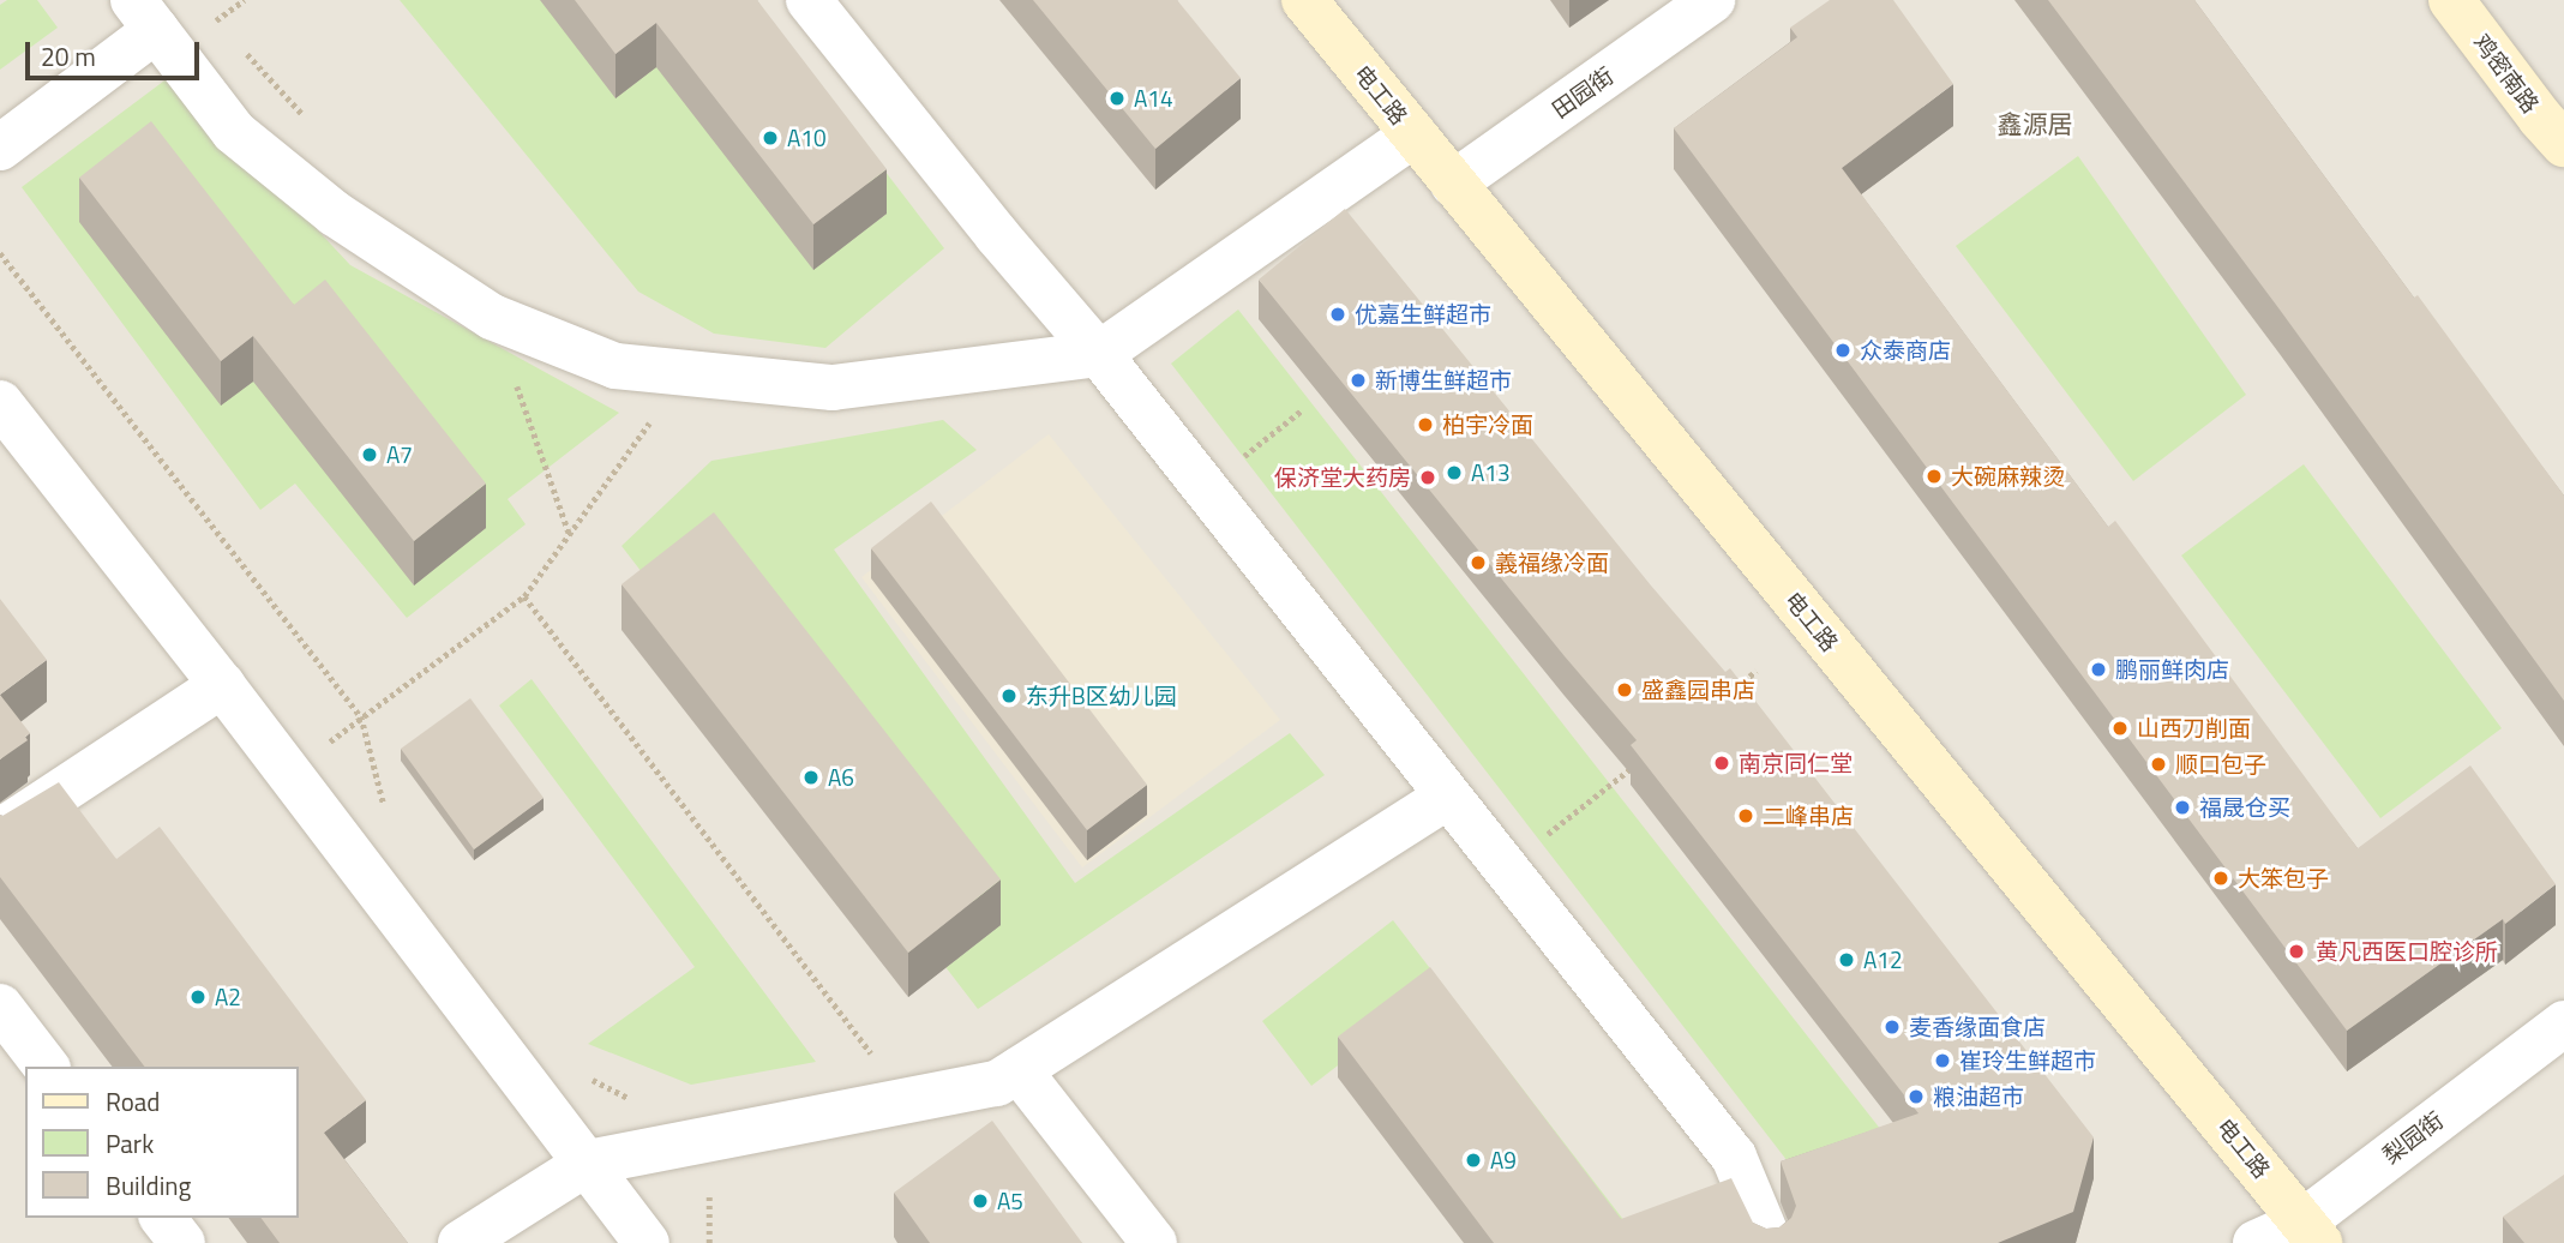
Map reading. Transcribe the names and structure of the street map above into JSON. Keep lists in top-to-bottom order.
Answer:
{
  "streets": {
    "street": [
      "鸡密南路",
      "田园街",
      "电工路",
      "梨园街"
    ]
  },
  "crossings": [
    ["田园街", "电工路"],
    ["电工路", "梨园街"]
  ],
  "districts": ["鑫源居"],
  "places": [
    "A14",
    "A10",
    "优嘉生鲜超市",
    "众泰商店",
    "新博生鲜超市",
    "柏宇冷面",
    "A7",
    "A13",
    "大碗麻辣烫",
    "保济堂大药房",
    "義福缘冷面",
    "鹏丽鲜肉店",
    "盛鑫园串店",
    "东升B区幼儿园",
    "山西刀削面",
    "南京同仁堂",
    "顺口包子",
    "A6",
    "福晟仓买",
    "二峰串店",
    "大笨包子",
    "黄凡西医口腔诊所",
    "A12",
    "A2",
    "麦香缘面食店",
    "崔玲生鲜超市",
    "粮油超市",
    "A9",
    "A5"
  ],
  "legend": ["Road", "Park", "Building"],
  "scale_bar": "20 m"
}
